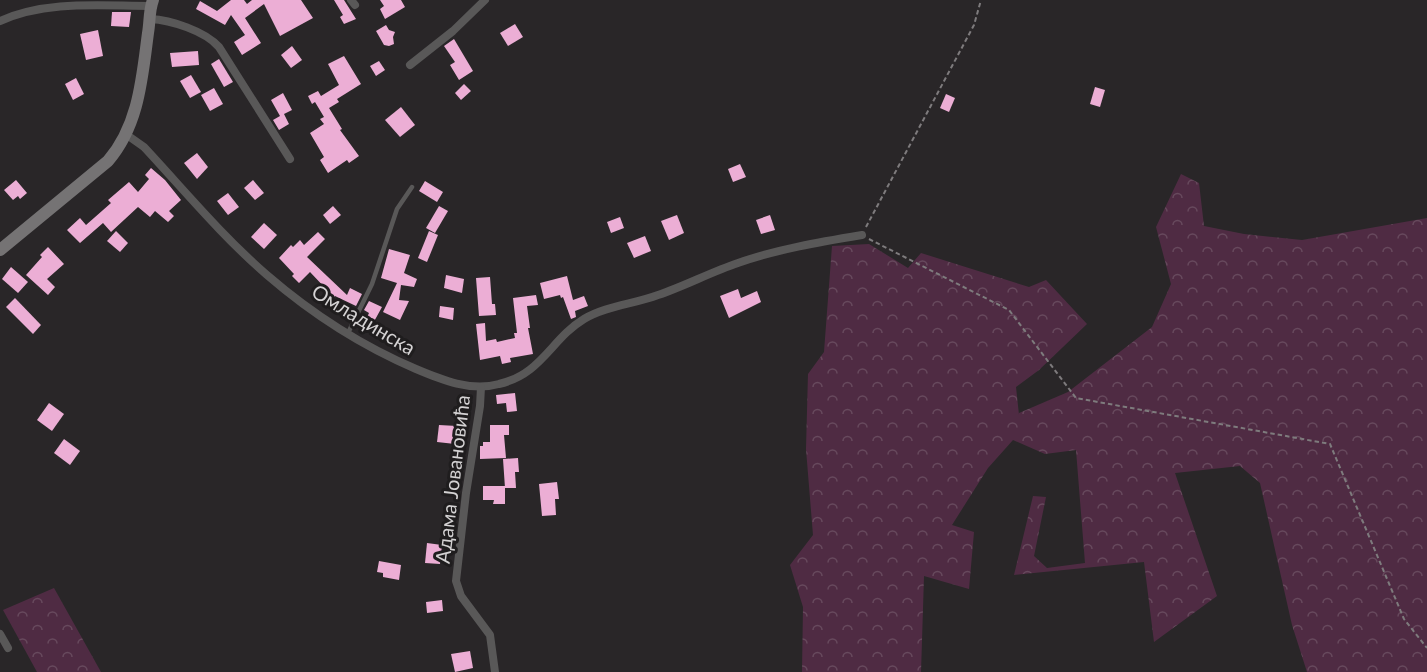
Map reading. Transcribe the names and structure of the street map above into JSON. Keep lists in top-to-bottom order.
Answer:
{
  "streets": {
    "street": ["Омладинска", "Адама Јовановића"]
  },
  "crossings": [
    ["Омладинска", "Адама Јовановића"]
  ]
}
